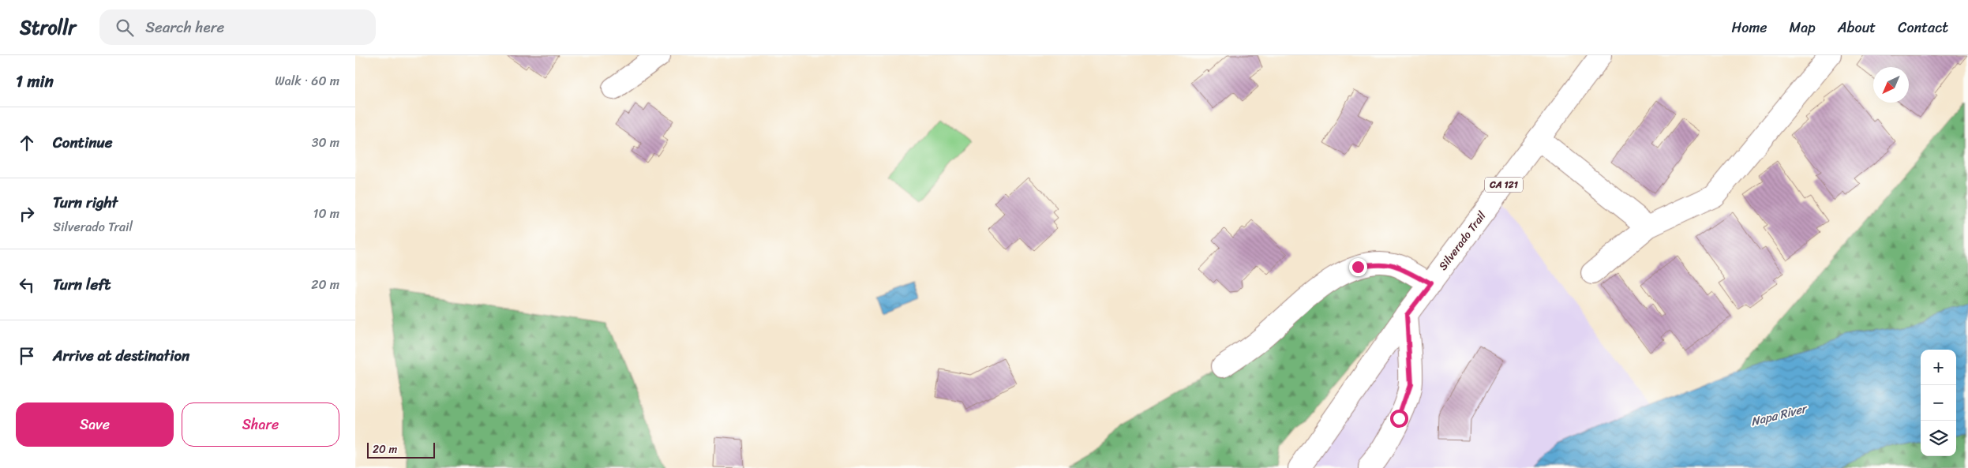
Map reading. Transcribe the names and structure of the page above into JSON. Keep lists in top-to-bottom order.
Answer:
{
  "streets": {
    "main road": ["CA 121", "Silverado Trail"]
  },
  "water": ["Napa River"],
  "scale_bar": "20 m",
  "north": "bottom left",
  "page": {
    "header": "Strollr",
    "search": "Search here",
    "nav": [
      "Home",
      "Map",
      "About",
      "Contact"
    ],
    "heading": ["1 min", "Walk · 60 m"],
    "list": [
      ["Continue", "30 m"],
      ["Turn right", "Silverado Trail", "10 m"],
      ["Turn left", "20 m"],
      "Arrive at destination"
    ],
    "map_buttons": ["+", "−"],
    "buttons": ["Save", "Share"],
    "scale": "20 m"
  }
}
